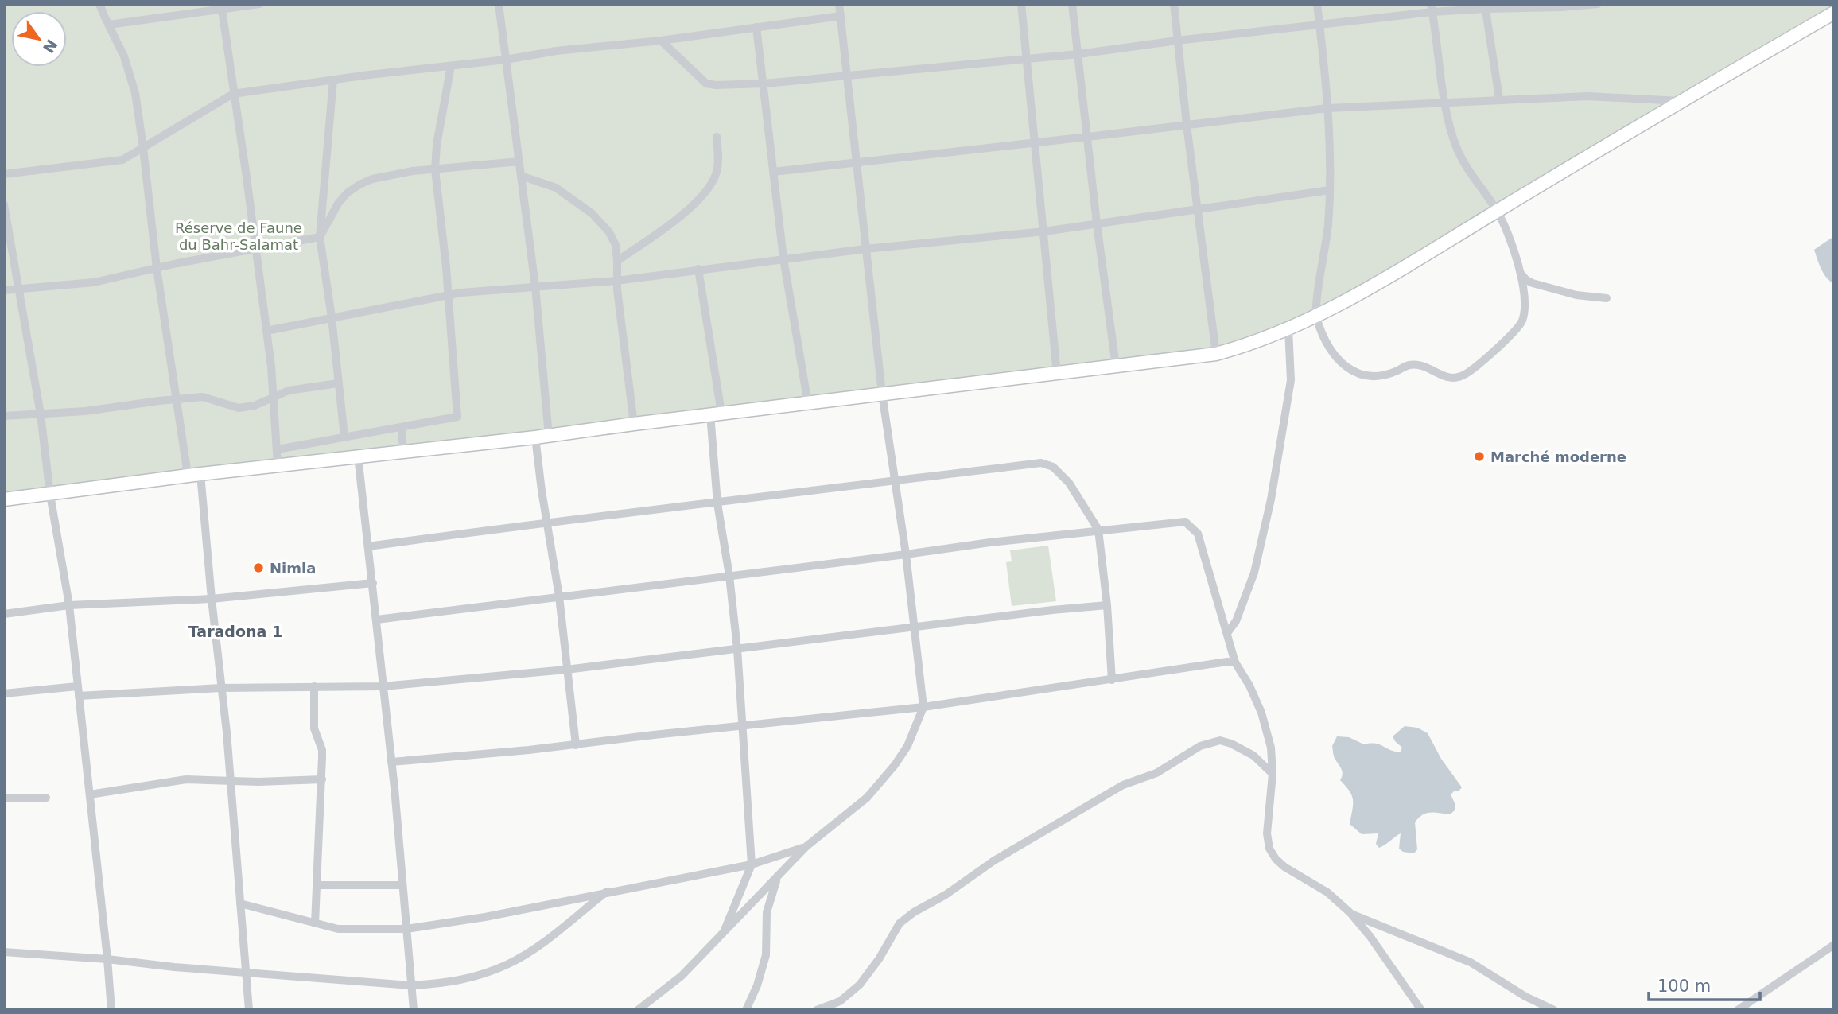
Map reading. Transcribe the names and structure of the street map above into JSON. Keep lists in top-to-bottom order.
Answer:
{
  "districts": ["Taradona 1"],
  "parks": ["Réserve de Faune du Bahr-Salamat"],
  "places": ["Marché moderne", "Nimla"],
  "scale_bar": "100 m",
  "north": "bottom right"
}
